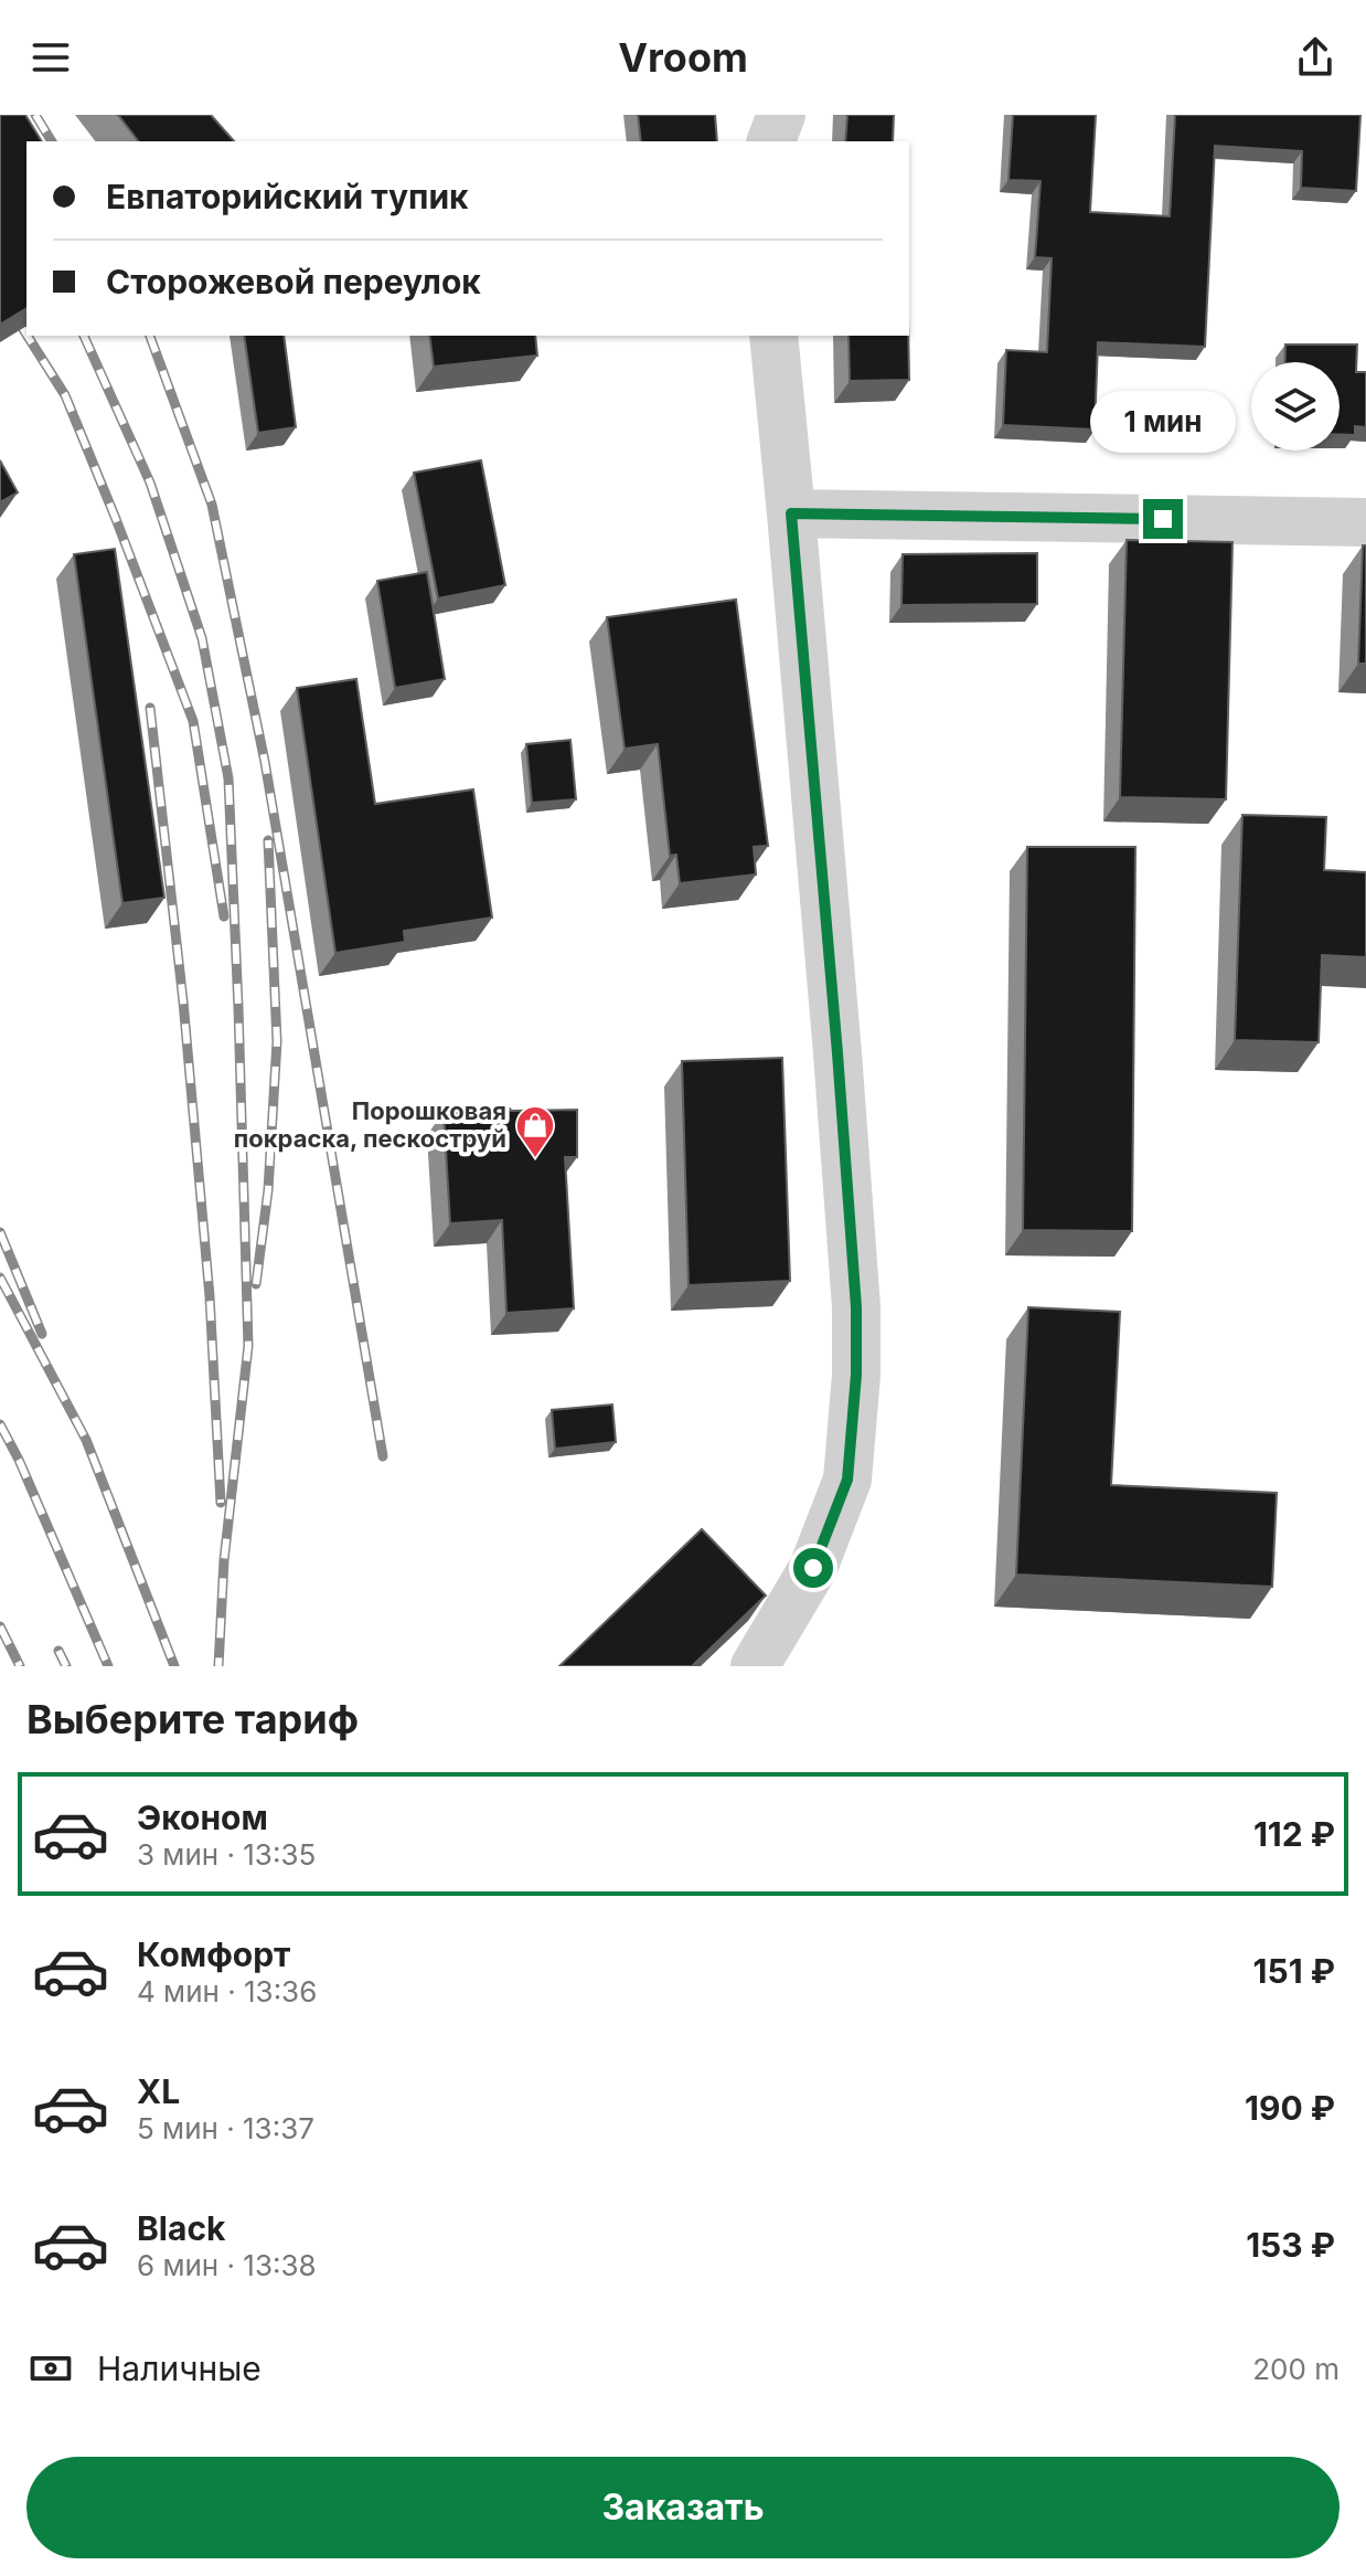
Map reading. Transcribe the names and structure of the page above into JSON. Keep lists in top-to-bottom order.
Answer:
{
  "places": {
    "shop": ["Порошковая покраска, пескоструй"]
  },
  "page": {
    "header": "Vroom",
    "banner": ["Евпаторийский тупик", "Сторожевой переулок"],
    "bubble": "1 мин",
    "heading": "Выберите тариф",
    "list": [
      {
        "name": "Эконом",
        "note": "3 мин · 13:35",
        "value": "112 ₽"
      },
      {
        "name": "Комфорт",
        "note": "4 мин · 13:36",
        "value": "151 ₽"
      },
      {
        "name": "XL",
        "note": "5 мин · 13:37",
        "value": "190 ₽"
      },
      {
        "name": "Black",
        "note": "6 мин · 13:38",
        "value": "153 ₽"
      }
    ],
    "pay": ["Наличные", "200 m"],
    "buttons": "Заказать"
  }
}
